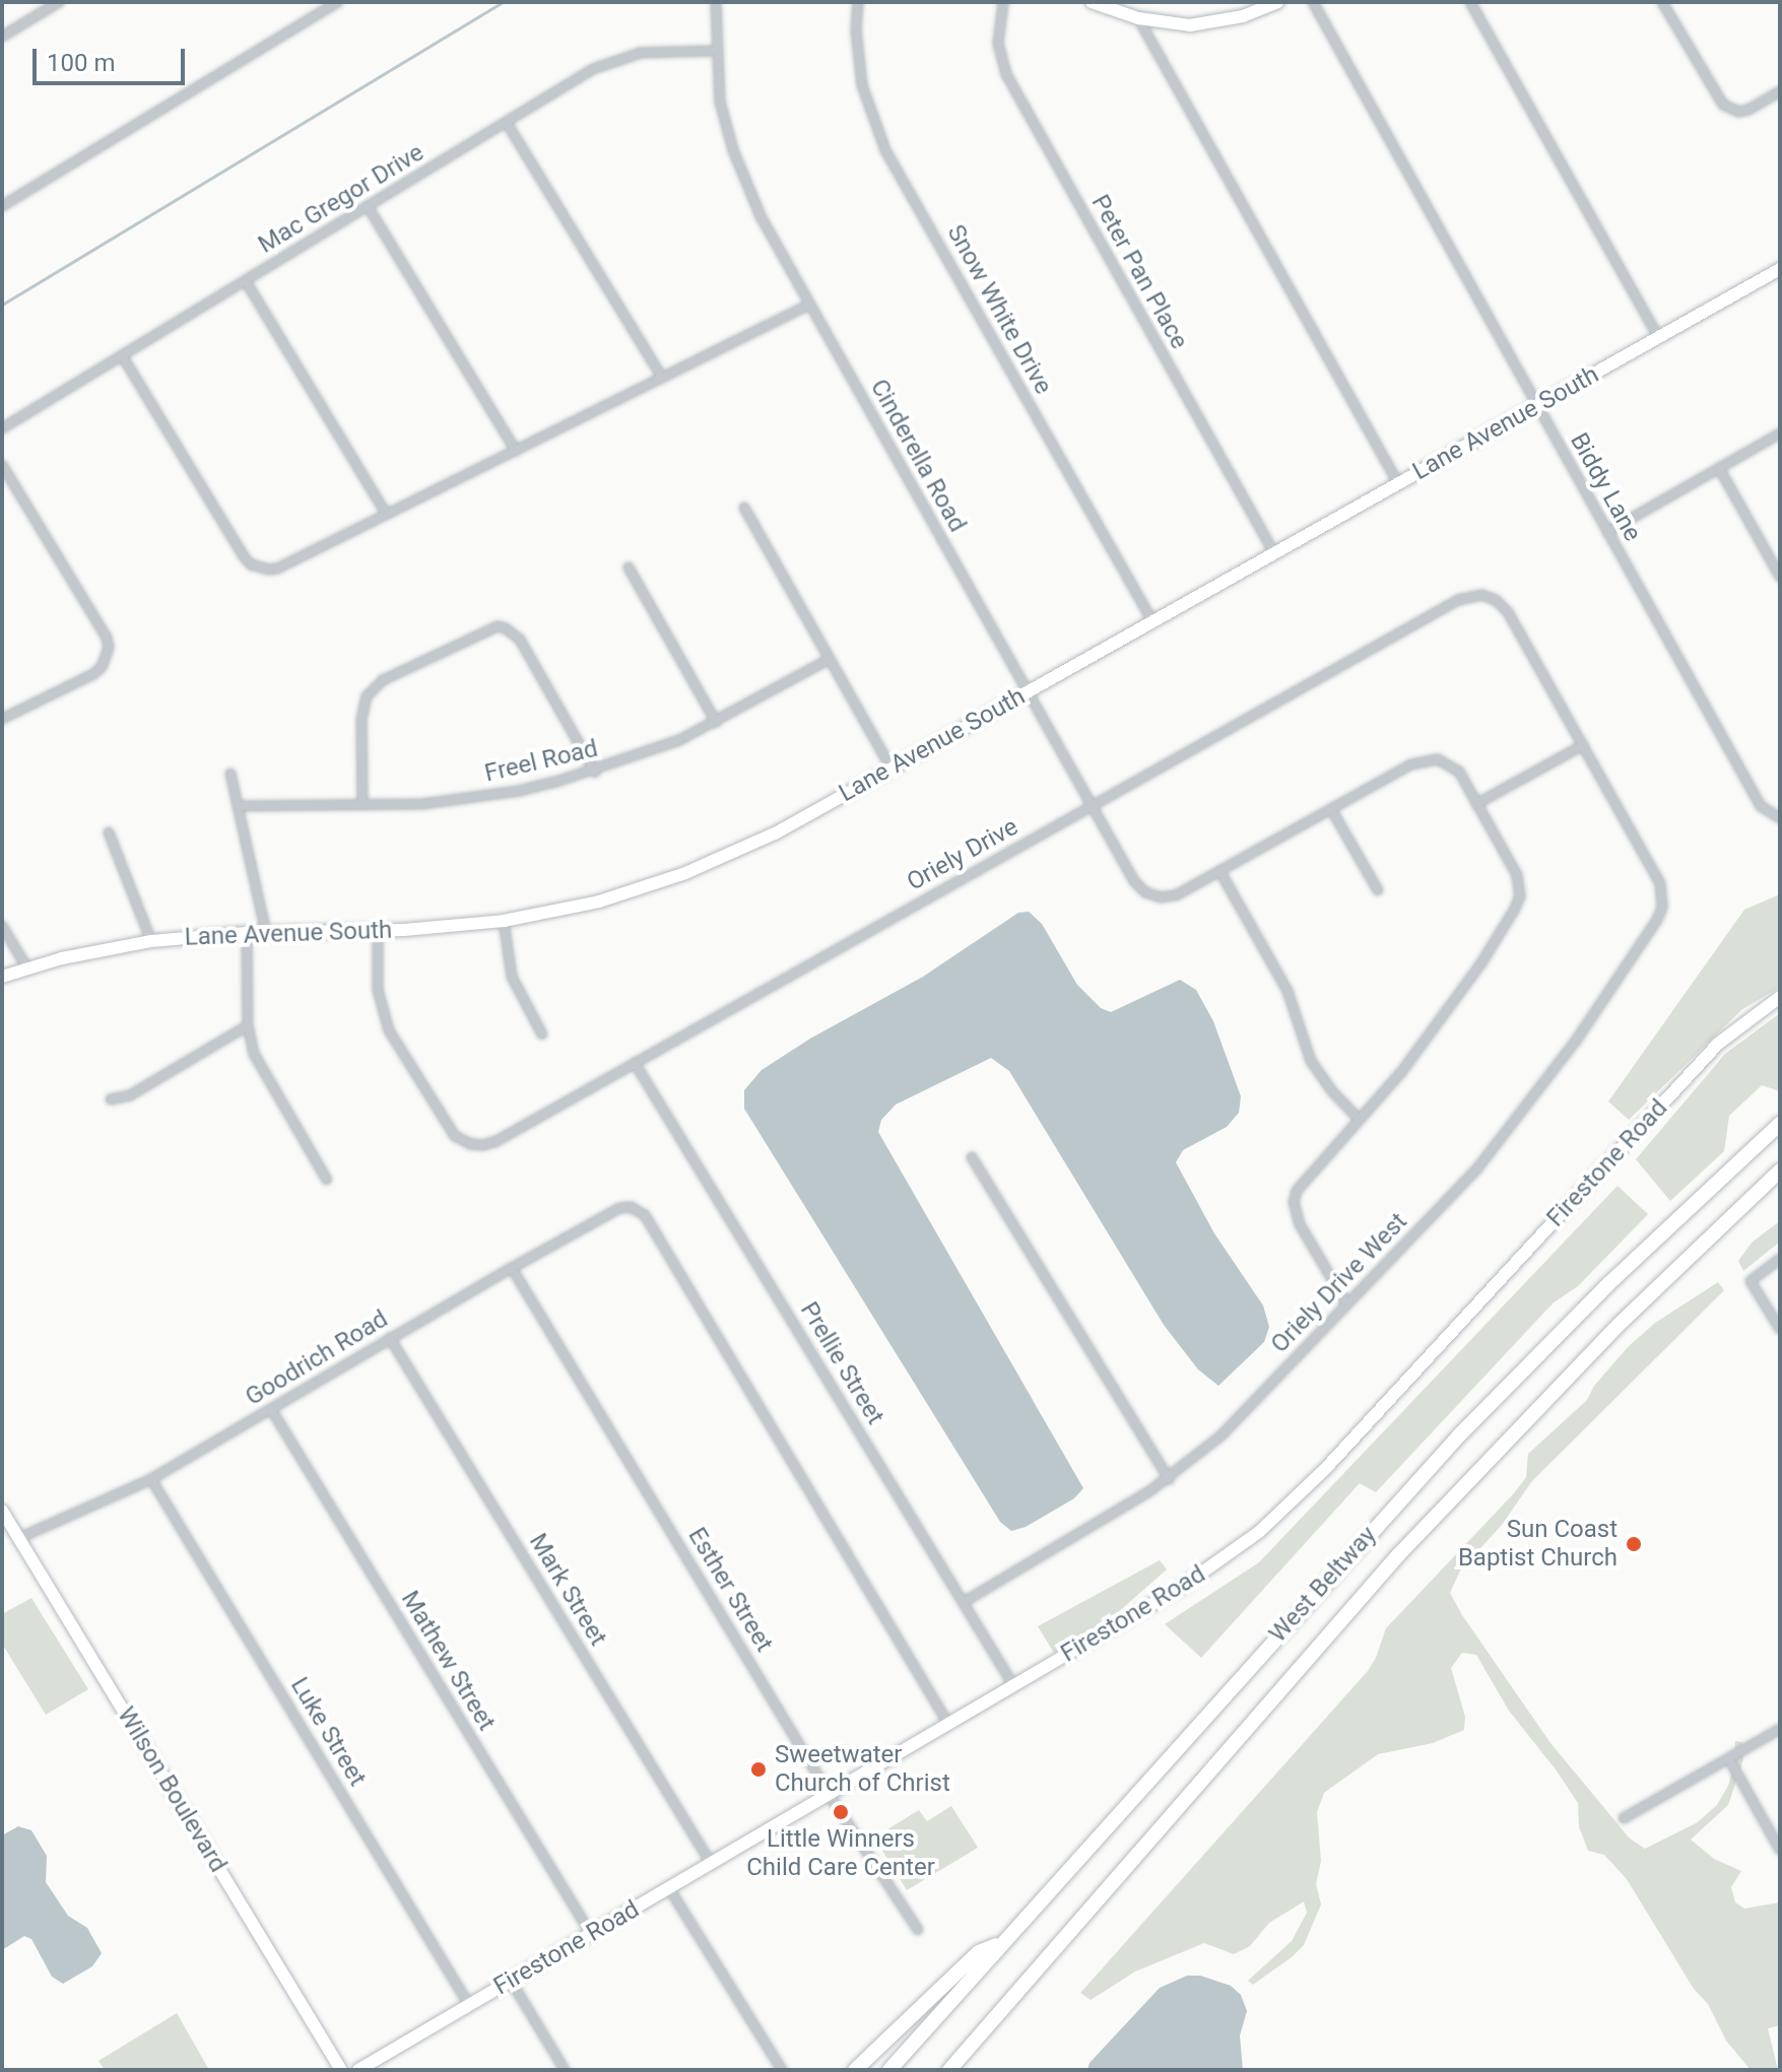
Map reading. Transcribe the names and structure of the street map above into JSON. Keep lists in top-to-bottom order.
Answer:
{
  "streets": {
    "highway": ["West Beltway"],
    "street": [
      "Mac Gregor Drive",
      "Peter Pan Place",
      "Snow White Drive",
      "Lane Avenue South",
      "Cinderella Road",
      "Biddy Lane",
      "Freel Road",
      "Oriely Drive",
      "Firestone Road",
      "Oriely Drive West",
      "Goodrich Road",
      "Prellie Street",
      "Mark Street",
      "Esther Street",
      "Mathew Street",
      "Luke Street",
      "Wilson Boulevard"
    ]
  },
  "crossings": [
    ["Mac Gregor Drive", "Cinderella Road"],
    ["Peter Pan Place", "Lane Avenue South"],
    ["Snow White Drive", "Lane Avenue South"],
    ["Lane Avenue South", "Cinderella Road"],
    ["Lane Avenue South", "Biddy Lane"],
    ["Lane Avenue South", "Oriely Drive"],
    ["Cinderella Road", "Oriely Drive"],
    ["Oriely Drive", "Oriely Drive West"],
    ["Oriely Drive", "Prellie Street"],
    ["Firestone Road", "Goodrich Road"],
    ["Firestone Road", "Prellie Street"],
    ["Firestone Road", "Mark Street"],
    ["Firestone Road", "Esther Street"],
    ["Firestone Road", "Mathew Street"],
    ["Firestone Road", "Luke Street"],
    ["Oriely Drive West", "Prellie Street"],
    ["Goodrich Road", "Mark Street"],
    ["Goodrich Road", "Esther Street"],
    ["Goodrich Road", "Mathew Street"],
    ["Goodrich Road", "Luke Street"],
    ["Goodrich Road", "Wilson Boulevard"]
  ],
  "places": ["Sun Coast Baptist Church", "Sweetwater Church of Christ", "Little Winners Child Care Center"],
  "scale_bar": "100 m"
}
